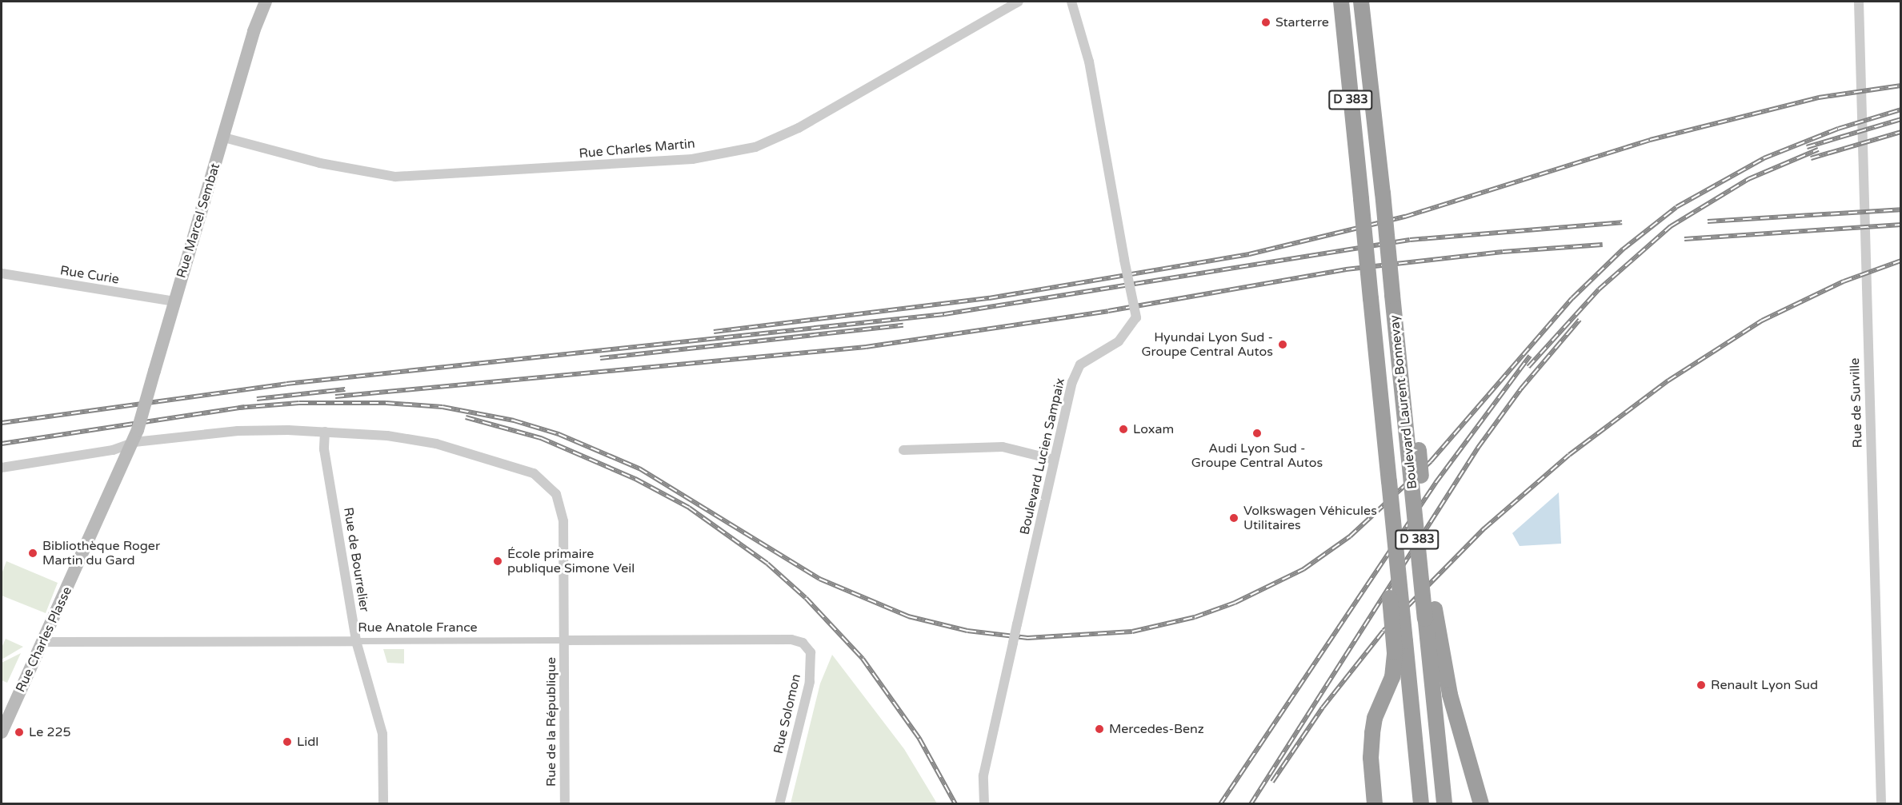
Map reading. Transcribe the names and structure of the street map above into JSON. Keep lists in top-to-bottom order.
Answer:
{
  "streets": {
    "highway": ["D 383", "Boulevard Laurent Bonnevay"],
    "main road": ["Rue Marcel Sembat", "Rue Charles Plasse"],
    "street": [
      "Rue Charles Martin",
      "Rue Curie",
      "Rue de Surville",
      "Boulevard Lucien Sampaix",
      "Rue de Bourrelier",
      "Rue Anatole France",
      "Rue Solomon",
      "Rue de la République"
    ]
  },
  "crossings": [
    ["Rue Charles Martin", "Rue Marcel Sembat"],
    ["Rue Marcel Sembat", "Rue Curie"],
    ["Rue Marcel Sembat", "Rue Charles Plasse"],
    ["Rue Marcel Sembat", "Rue de la République"],
    ["Rue de Bourrelier", "Rue Anatole France"],
    ["Rue de Bourrelier", "Rue de la République"],
    ["Rue Anatole France", "Rue Charles Plasse"],
    ["Rue Anatole France", "Rue Solomon"],
    ["Rue Anatole France", "Rue de la République"],
    ["Rue Charles Plasse", "Rue de la République"]
  ],
  "places": [
    "Starterre",
    "Hyundai Lyon Sud - Groupe Central Autos",
    "Loxam",
    "Audi Lyon Sud - Groupe Central Autos",
    "Volkswagen Véhicules Utilitaires",
    "Bibliothèque Roger Martin du Gard",
    "École primaire publique Simone Veil",
    "Renault Lyon Sud",
    "Mercedes-Benz",
    "Le 225",
    "Lidl"
  ]
}
